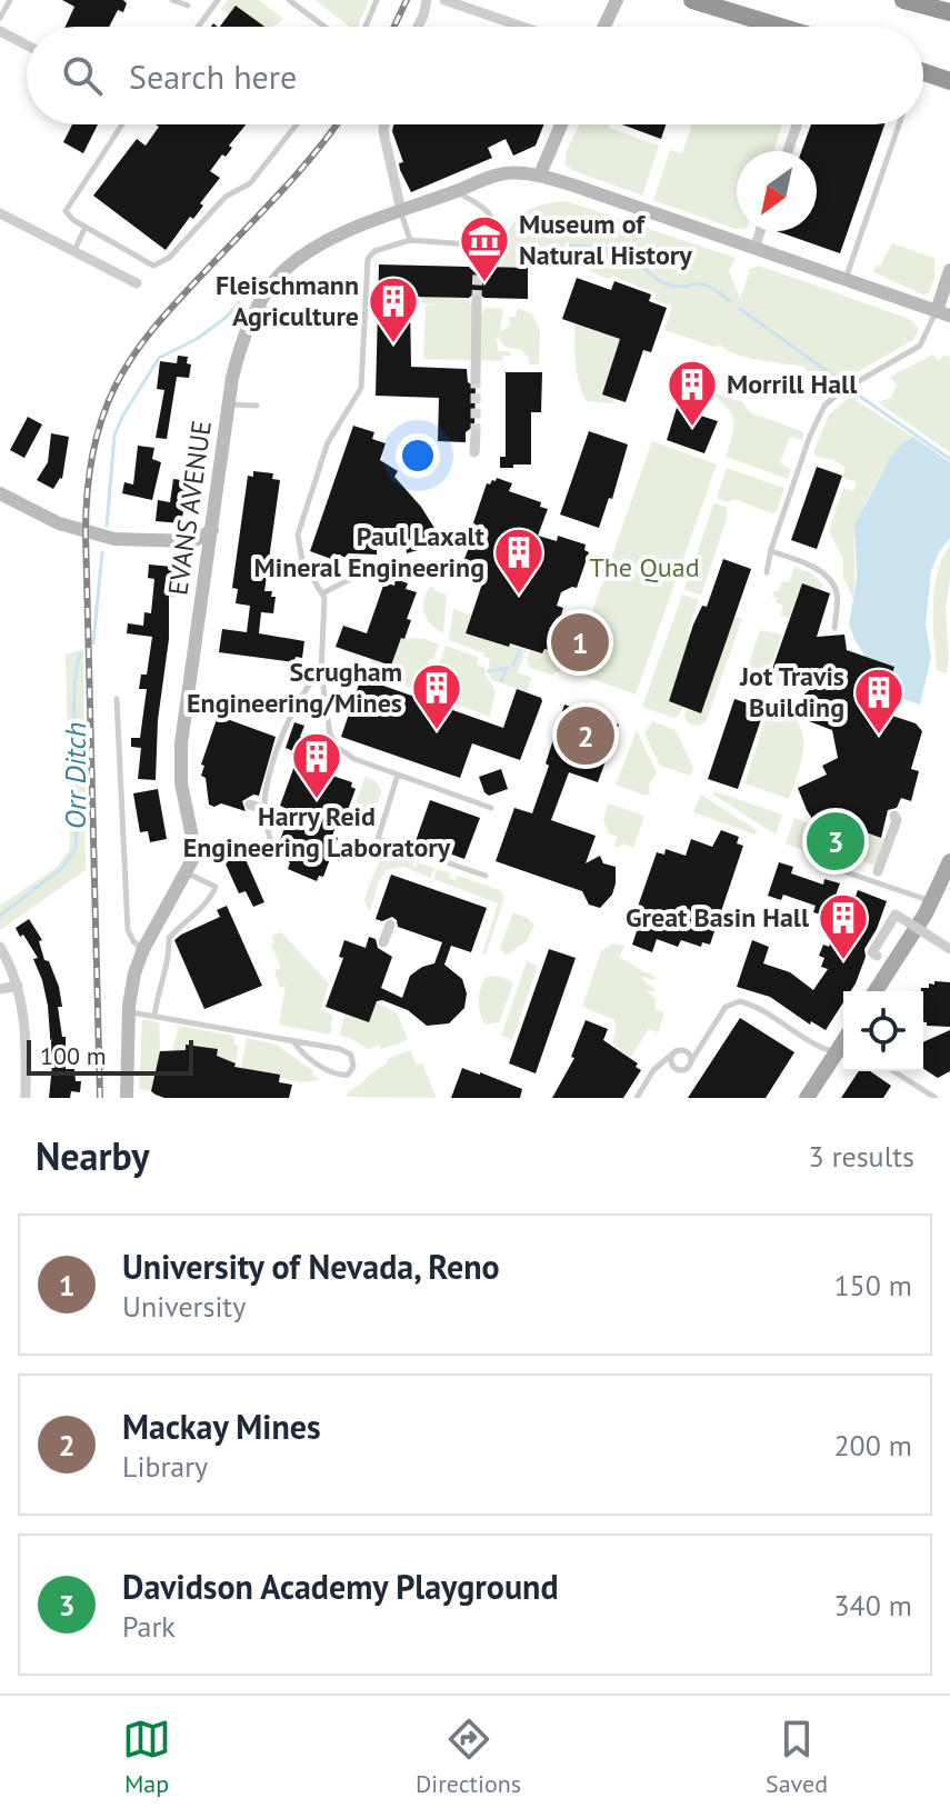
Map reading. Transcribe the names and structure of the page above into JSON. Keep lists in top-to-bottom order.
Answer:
{
  "streets": {
    "street": ["EVANS AVENUE"]
  },
  "water": ["Orr Ditch"],
  "parks": ["The Quad"],
  "places": {
    "museum": ["Museum of Natural History"],
    "building": [
      "Fleischmann Agriculture",
      "Morrill Hall",
      "Paul Laxalt Mineral Engineering",
      "Scrugham Engineering/Mines",
      "Jot Travis Building",
      "Harry Reid Engineering Laboratory",
      "Great Basin Hall"
    ]
  },
  "scale_bar": "100 m",
  "north": "bottom left",
  "page": {
    "search": "Search here",
    "pins": ["1", "2", "3"],
    "scale": "100 m",
    "heading": ["Nearby", "3 results"],
    "list": [
      {
        "mark": "1",
        "name": "University of Nevada, Reno",
        "note": "University",
        "value": "150 m"
      },
      {
        "mark": "2",
        "name": "Mackay Mines",
        "note": "Library",
        "value": "200 m"
      },
      {
        "mark": "3",
        "name": "Davidson Academy Playground",
        "note": "Park",
        "value": "340 m"
      }
    ],
    "nav": ["Map", "Directions", "Saved"]
  }
}
